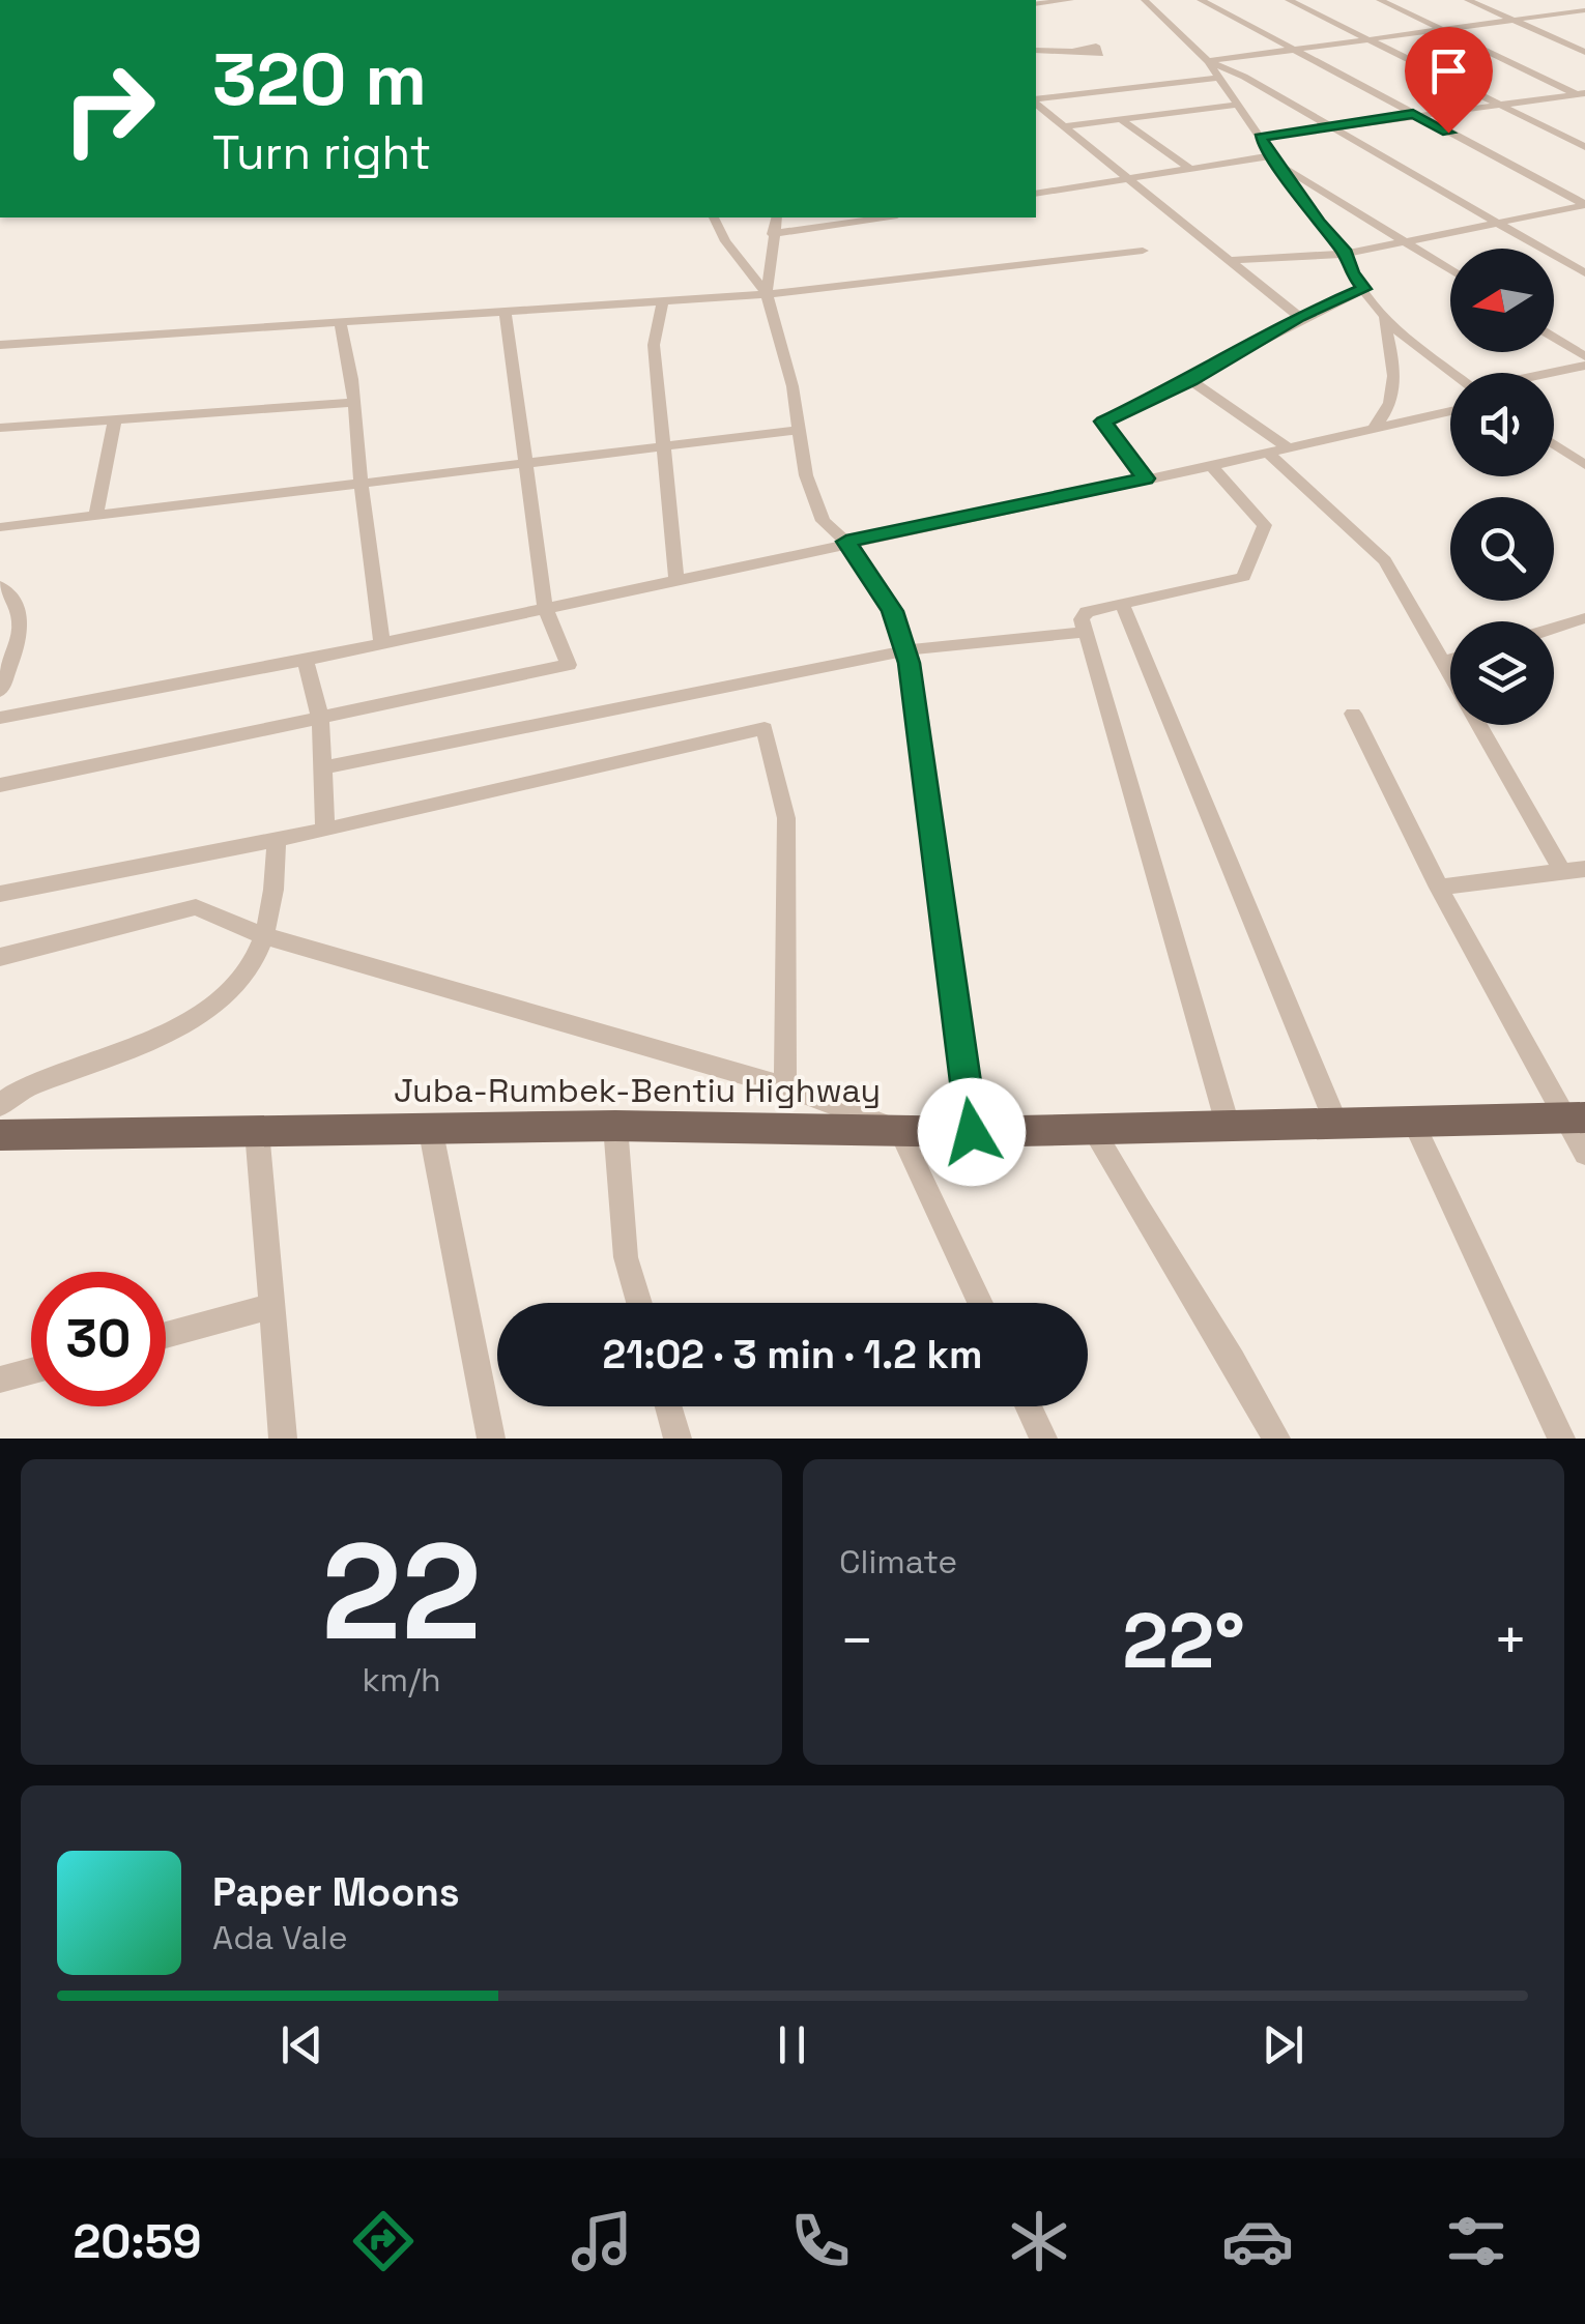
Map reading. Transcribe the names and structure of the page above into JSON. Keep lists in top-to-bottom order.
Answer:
{
  "streets": {
    "main road": ["Juba-Rumbek-Bentiu Highway"]
  },
  "north": "left",
  "page": {
    "turn": ["320 m", "Turn right"],
    "limit": "30",
    "trip": "21:02 · 3 min · 1.2 km",
    "tile": [
      ["22", "km/h"],
      "Climate"
    ],
    "heat": ["−", "22°", "+"],
    "song": ["Paper Moons", "Ada Vale"],
    "tabs": "20:59"
  }
}
